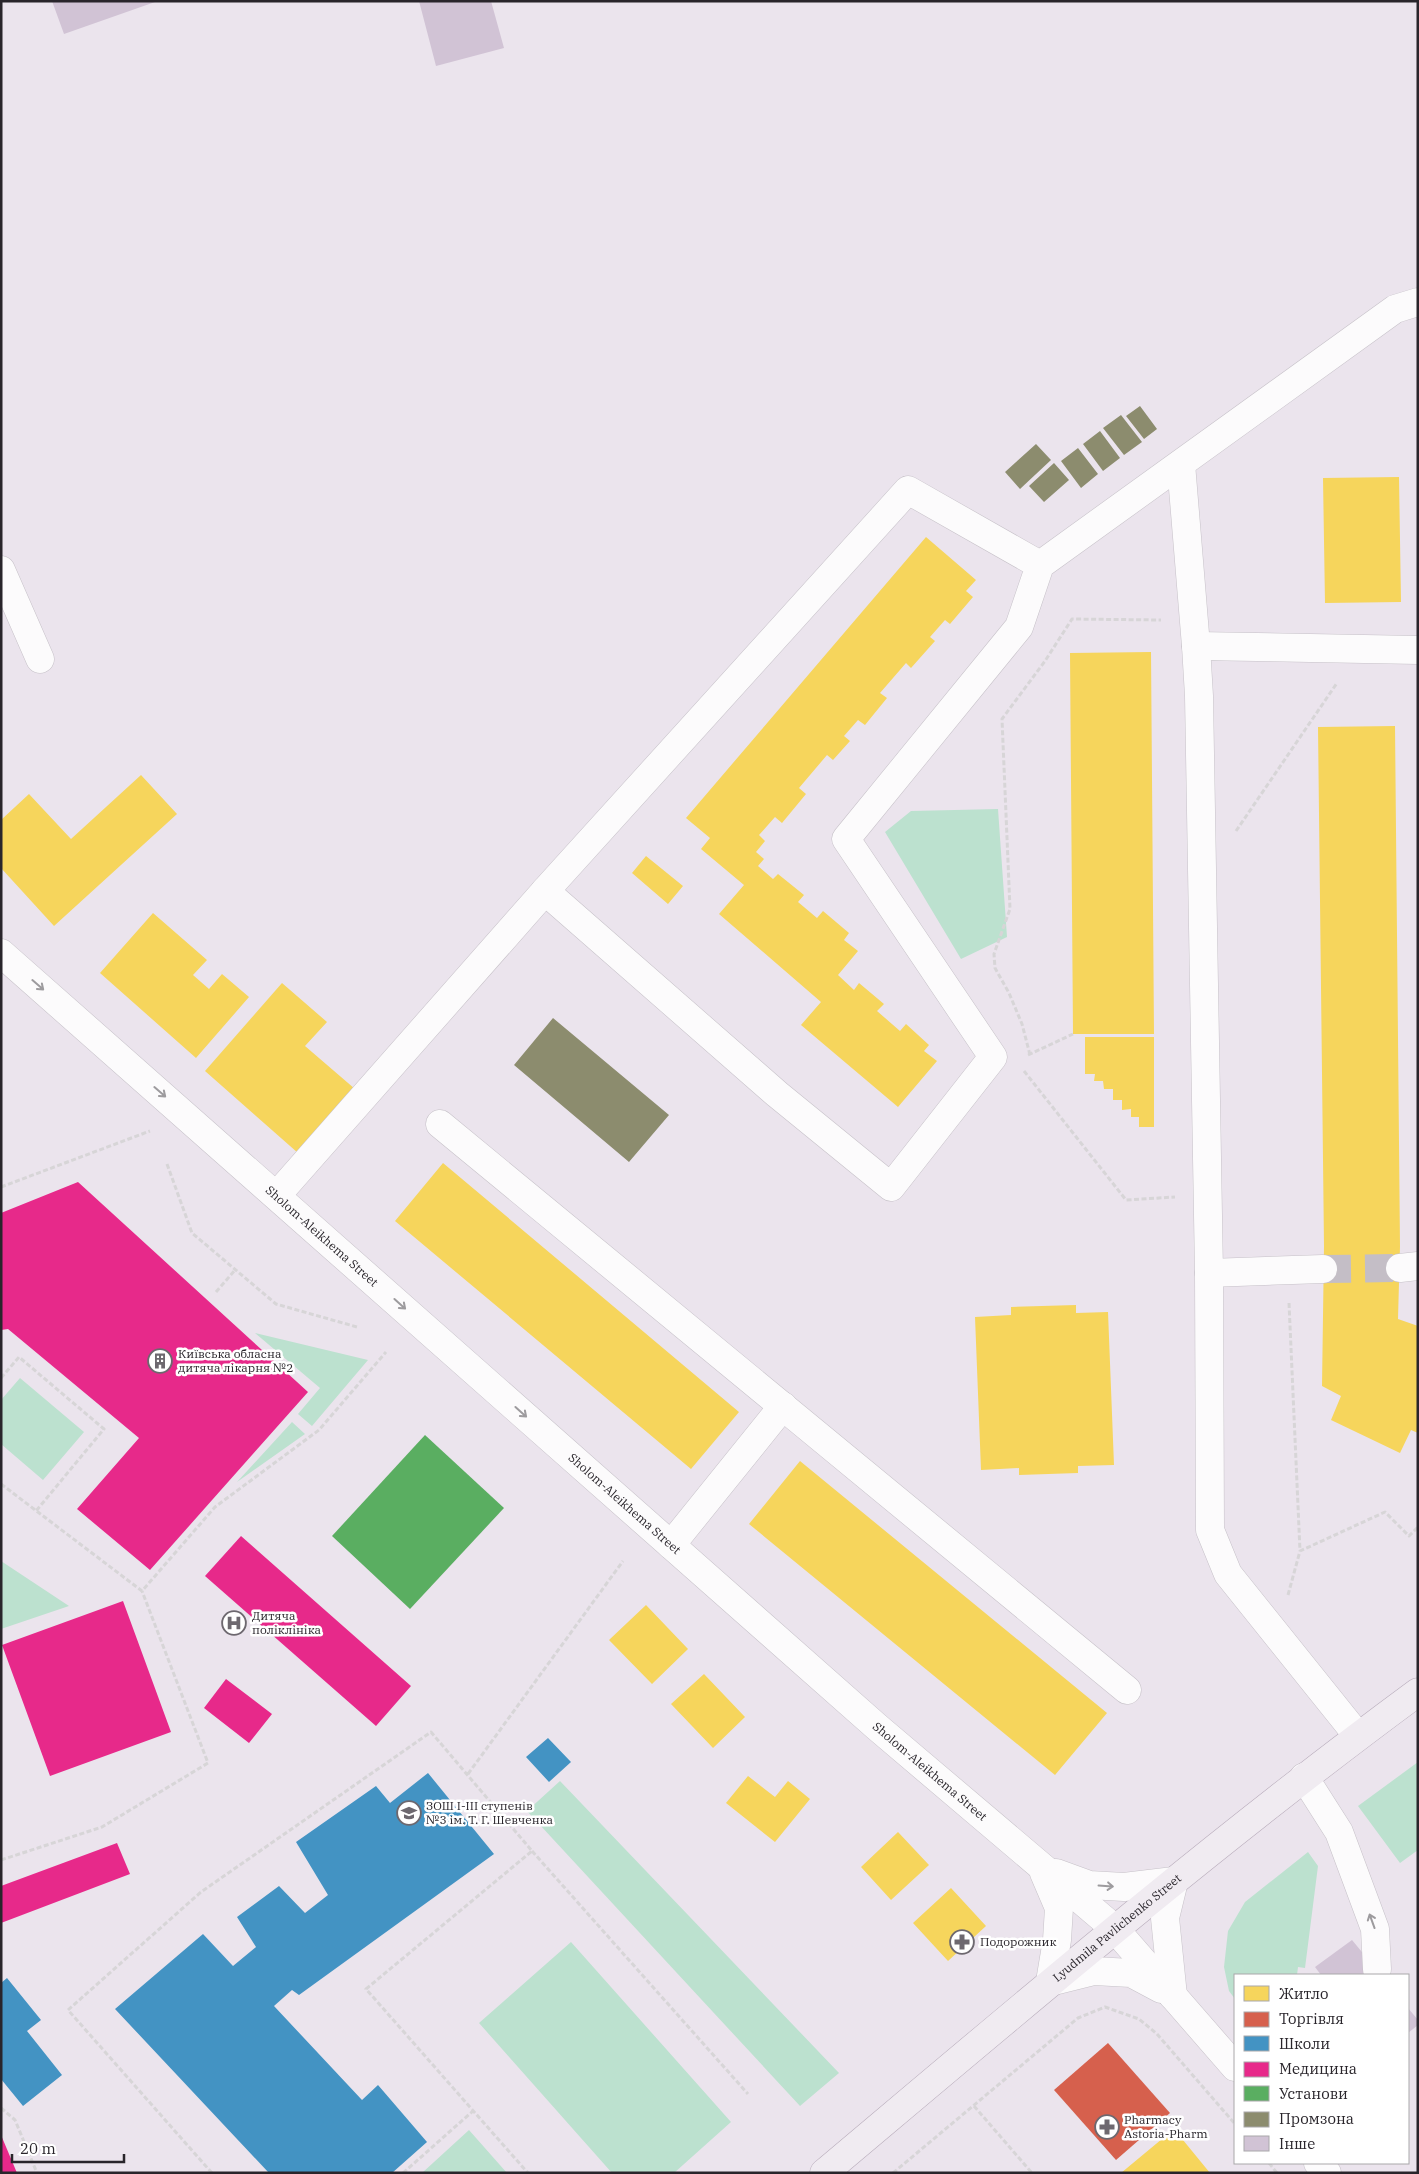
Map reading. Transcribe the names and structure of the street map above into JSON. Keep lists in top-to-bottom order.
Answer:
{
  "streets": {
    "main road": ["Lyudmila Pavlichenko Street"],
    "street": ["Sholom-Aleikhema Street"]
  },
  "crossings": [
    ["Sholom-Aleikhema Street", "Lyudmila Pavlichenko Street"]
  ],
  "places": {
    "building": ["Київська обласна дитяча лікарня №2"],
    "hospital": ["Дитяча поліклініка"],
    "school or university": ["ЗОШ І-ІІІ ступенів №3 ім. Т. Г. Шевченка"],
    "pharmacy": ["Подорожник", "Pharmacy Astoria-Pharm"]
  },
  "legend": [
    "Житло",
    "Торгівля",
    "Школи",
    "Медицина",
    "Установи",
    "Промзона",
    "Інше"
  ],
  "scale_bar": "20 m"
}
